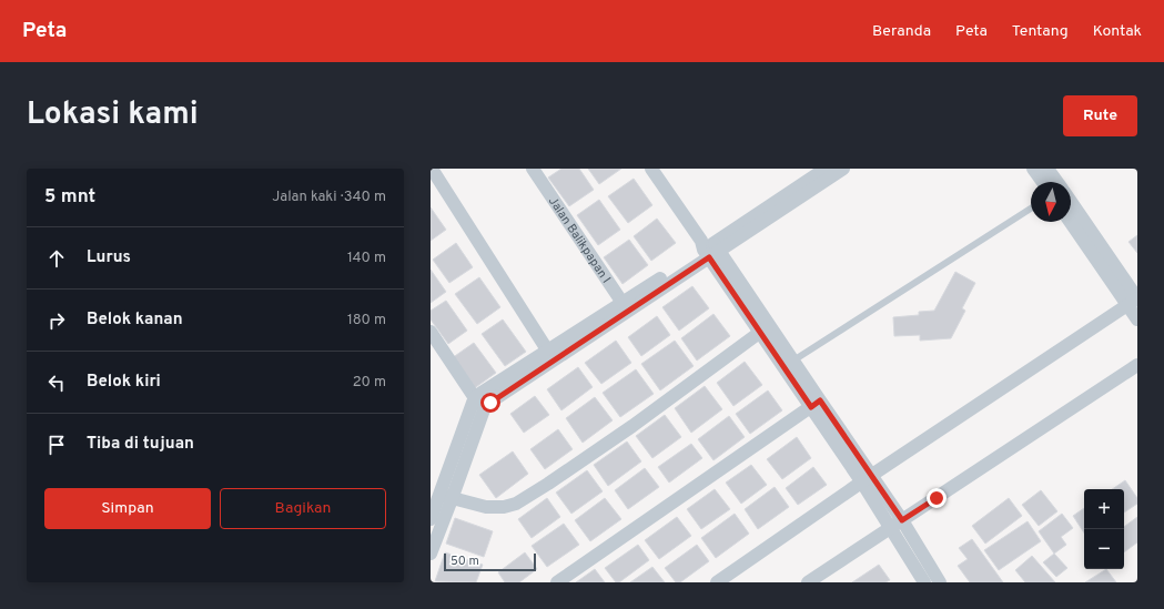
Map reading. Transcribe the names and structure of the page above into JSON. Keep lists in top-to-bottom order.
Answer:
{
  "streets": {
    "street": ["Jalan Balikpapan I"]
  },
  "scale_bar": "50 m",
  "north": "bottom",
  "page": {
    "header": "Peta",
    "nav": [
      "Beranda",
      "Peta",
      "Tentang",
      "Kontak"
    ],
    "title": "Lokasi kami",
    "buttons": [
      "Rute",
      ["Simpan", "Bagikan"]
    ],
    "heading": ["5 mnt", "Jalan kaki · 340 m"],
    "list": [
      ["Lurus", "140 m"],
      ["Belok kanan", "180 m"],
      ["Belok kiri", "20 m"],
      "Tiba di tujuan"
    ],
    "map_buttons": ["+", "−"],
    "scale": "50 m"
  }
}
